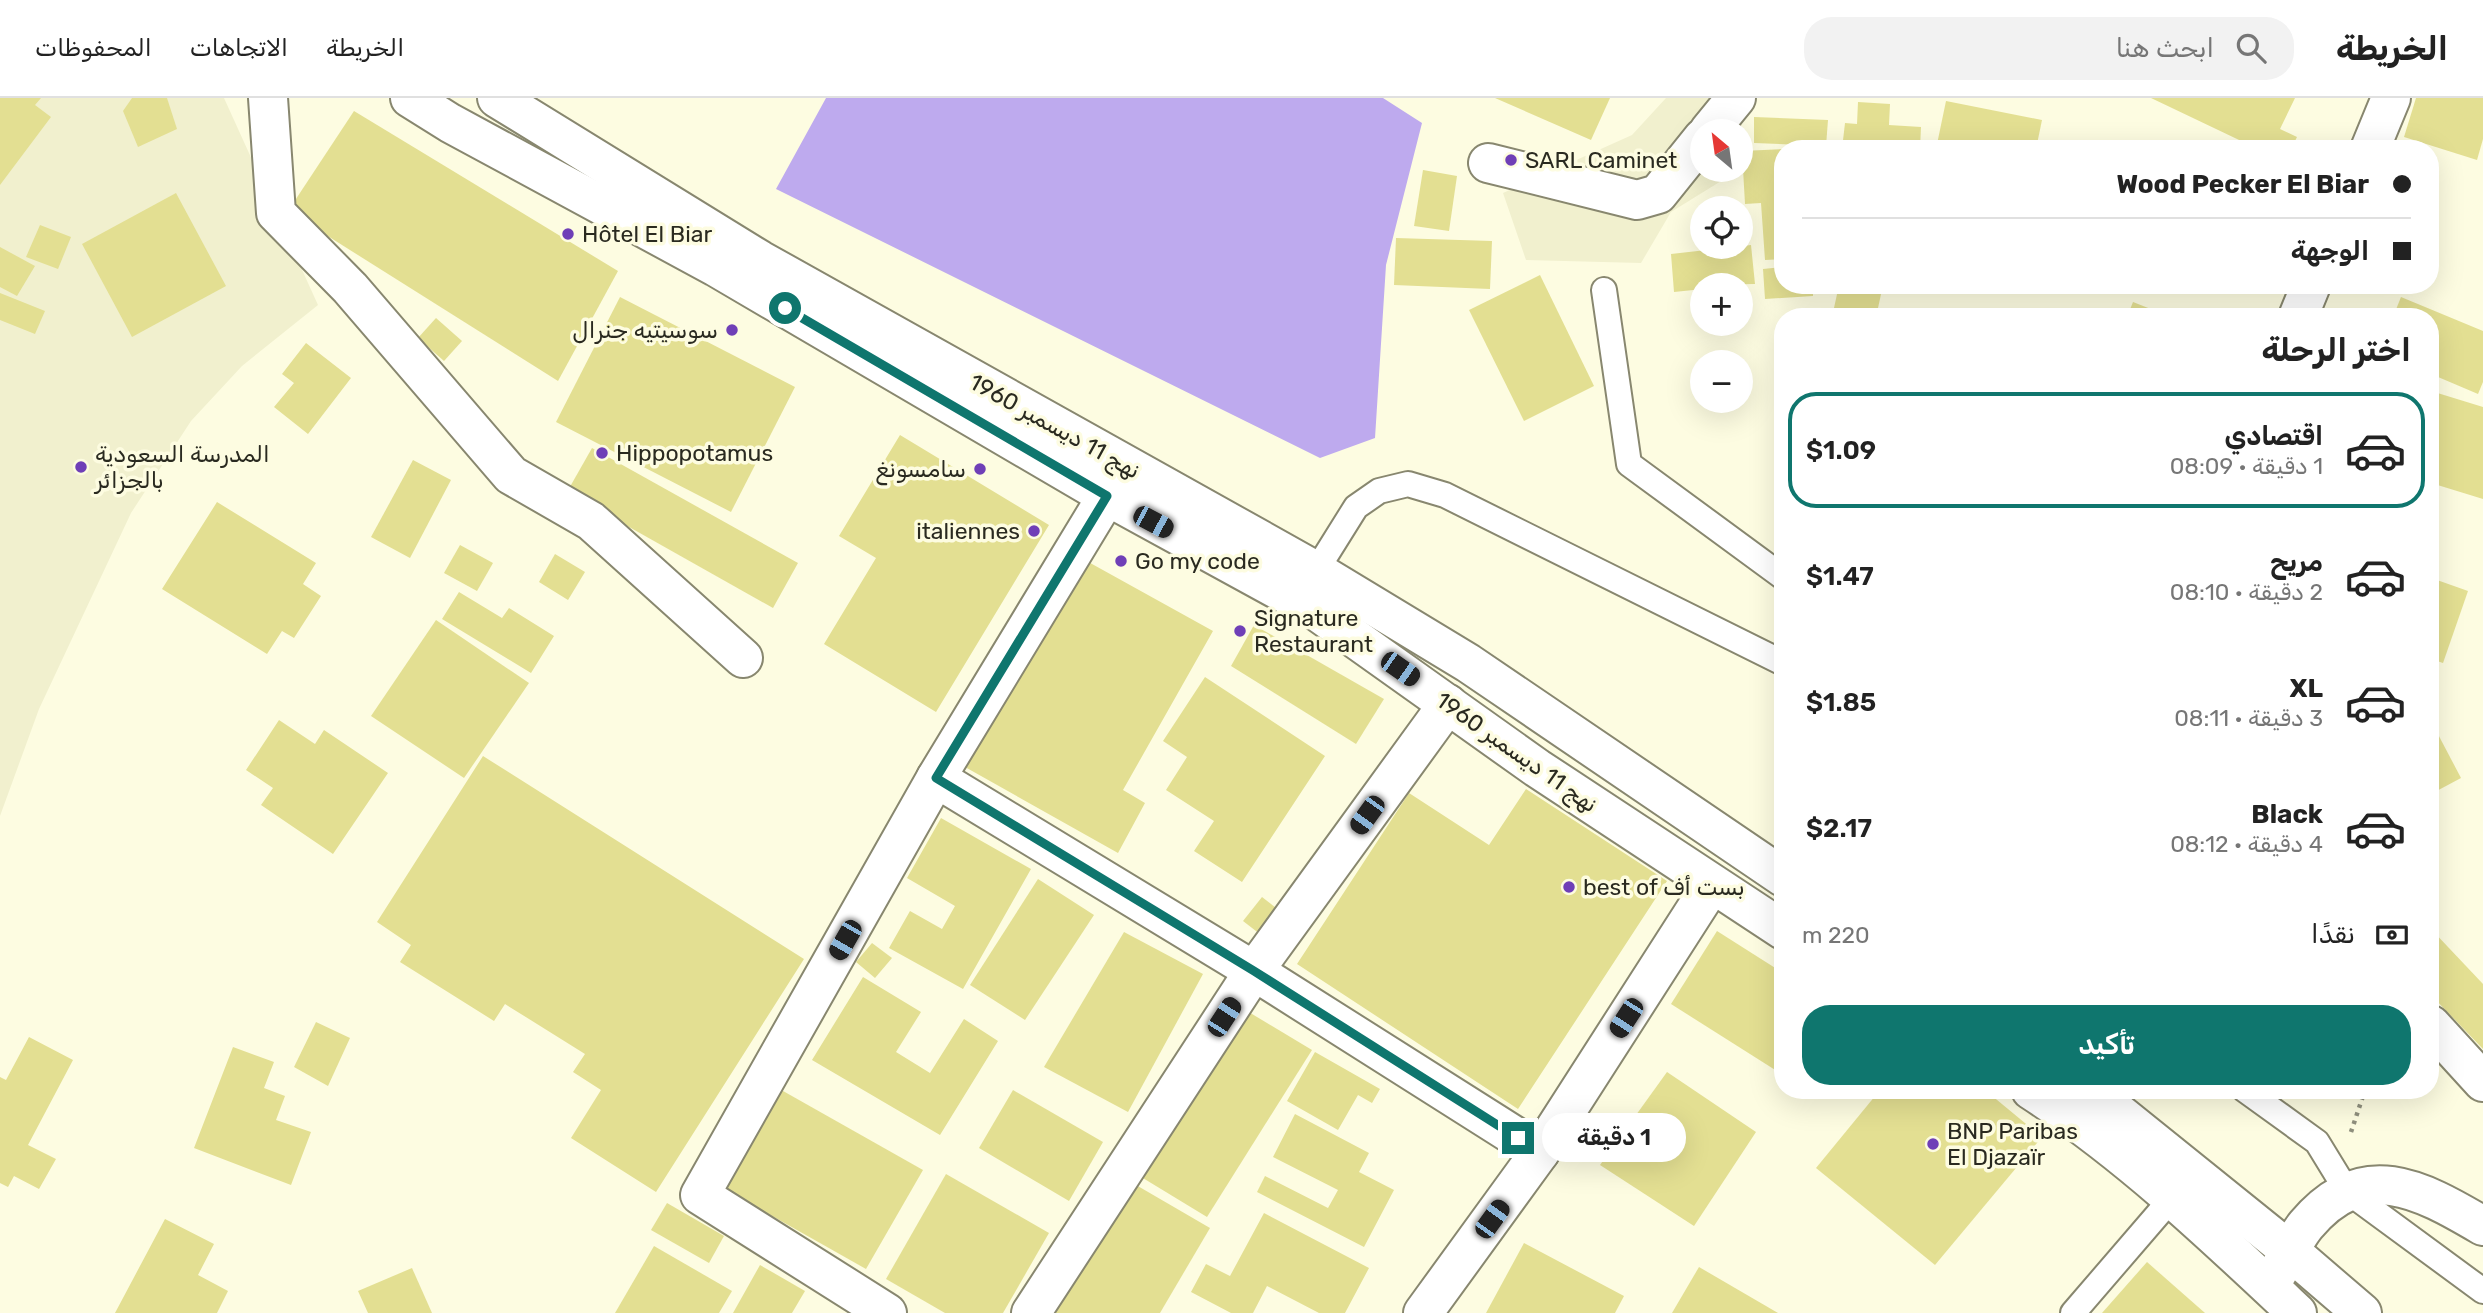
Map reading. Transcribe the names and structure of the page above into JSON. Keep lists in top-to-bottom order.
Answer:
{
  "streets": {
    "street": ["نهج 11 ديسمبر 1960"]
  },
  "places": [
    "SARL Caminet",
    "Hôtel El Biar",
    "سوسيتيه جنرال",
    "Hippopotamus",
    "المدرسة السعودية بالجزائر",
    "سامسونغ",
    "italiennes",
    "Go my code",
    "Signature Restaurant",
    "best of بست أف",
    "BNP Paribas El Djazaïr"
  ],
  "north": "top left",
  "page": {
    "header": "الخريطة",
    "search": "ابحث هنا",
    "nav": ["الخريطة", "الاتجاهات", "المحفوظات"],
    "map_buttons": ["+", "−"],
    "banner": ["Wood Pecker El Biar", "الوجهة"],
    "heading": "اختر الرحلة",
    "list": [
      {
        "name": "اقتصادي",
        "note": "1 دقيقة · 08:09",
        "value": "$1.09"
      },
      {
        "name": "مريح",
        "note": "2 دقيقة · 08:10",
        "value": "$1.47"
      },
      {
        "name": "XL",
        "note": "3 دقيقة · 08:11",
        "value": "$1.85"
      },
      {
        "name": "Black",
        "note": "4 دقيقة · 08:12",
        "value": "$2.17"
      }
    ],
    "pay": ["نقدًا", "220 m"],
    "buttons": "تأكيد",
    "bubble": "1 دقيقة"
  }
}
